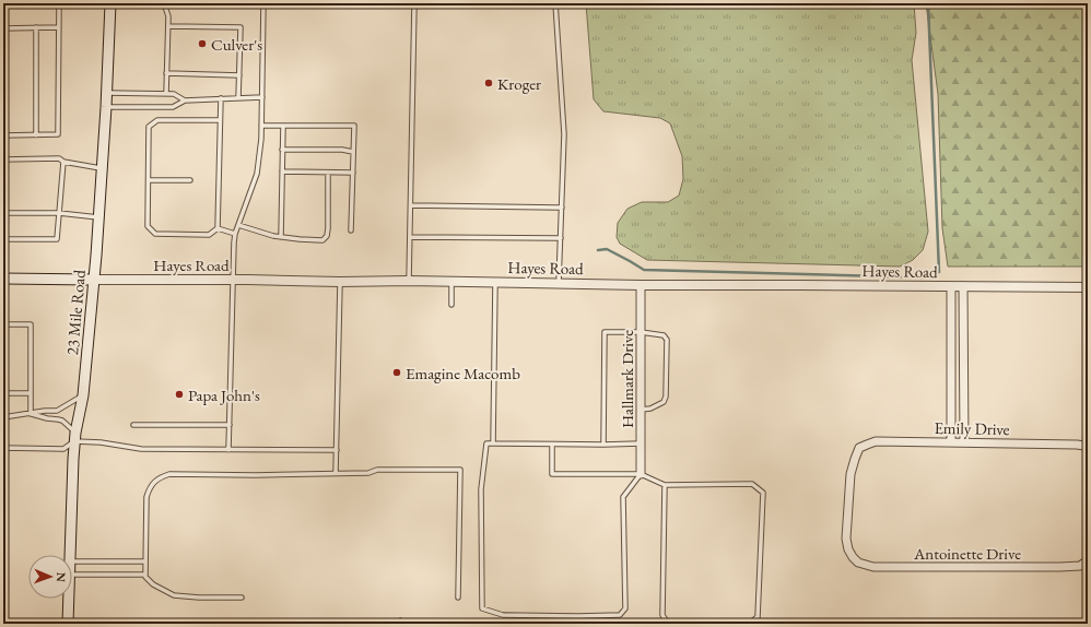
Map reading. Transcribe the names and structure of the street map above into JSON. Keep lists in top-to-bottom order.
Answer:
{
  "streets": {
    "main road": ["Hayes Road", "23 Mile Road"],
    "street": ["Hallmark Drive", "Emily Drive", "Antoinette Drive"]
  },
  "crossings": [
    ["Hayes Road", "23 Mile Road"],
    ["Hayes Road", "Hallmark Drive"],
    ["Emily Drive", "Antoinette Drive"]
  ],
  "places": [
    "Culver's",
    "Kroger",
    "Emagine Macomb",
    "Papa John's"
  ],
  "north": "right"
}
